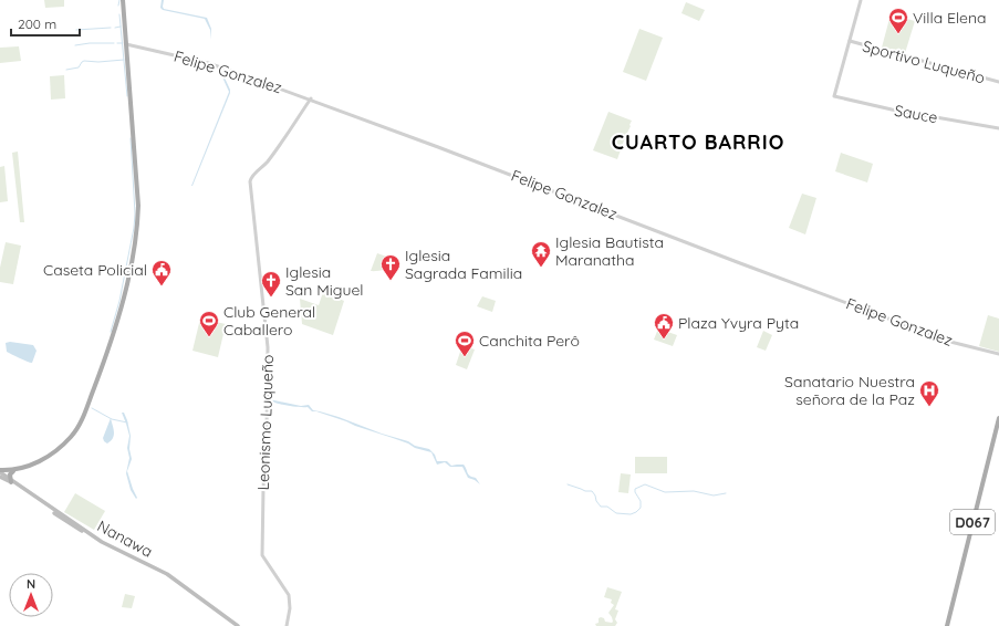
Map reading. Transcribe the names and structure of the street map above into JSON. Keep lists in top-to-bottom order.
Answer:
{
  "streets": {
    "main road": ["D067", "Nanawa"],
    "street": [
      "Sportivo Luqueño",
      "Felipe Gonzalez",
      "Sauce",
      "Leonismo Luqueño"
    ]
  },
  "crossings": [
    ["Sportivo Luqueño", "Sauce"],
    ["Felipe Gonzalez", "Leonismo Luqueño"]
  ],
  "districts": ["CUARTO BARRIO"],
  "places": {
    "sports": ["Villa Elena", "Club General Caballero", "Canchita Perô"],
    "temple": ["Iglesia Bautista Maranatha"],
    "church": ["Iglesia Sagrada Familia", "Iglesia San Miguel"],
    "public building": ["Caseta Policial", "Plaza Yvyra Pyta"],
    "hospital": ["Sanatario Nuestra señora de la Paz"]
  },
  "scale_bar": "200 m",
  "north": "top"
}
